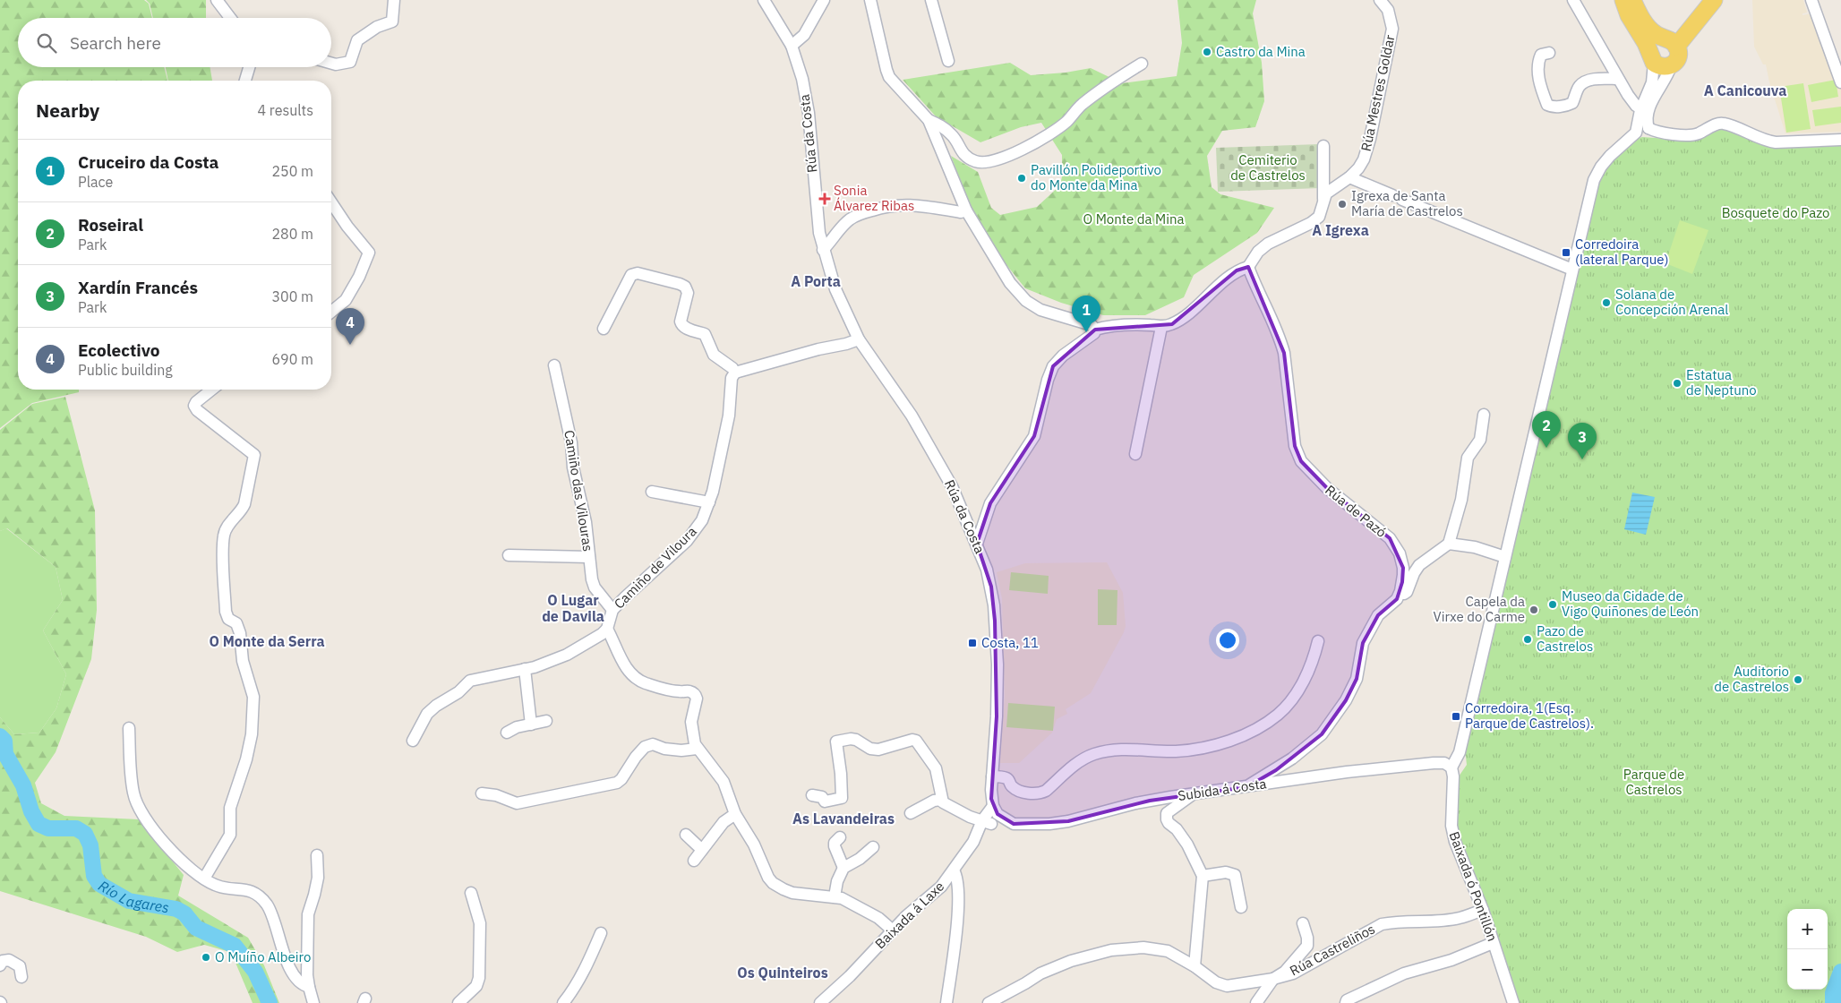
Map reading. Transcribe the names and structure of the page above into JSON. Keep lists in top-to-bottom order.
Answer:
{
  "streets": {
    "street": [
      "Rúa Mestres Goldar",
      "Rúa da Costa",
      "Camiño das Vilouras",
      "Rúa de Pazó",
      "Camiño de Viloura",
      "Subida á Costa",
      "Baixada ó Pontillón",
      "Baixada á Laxe",
      "Rúa Castreliños"
    ]
  },
  "crossings": [
    ["Rúa Mestres Goldar", "Rúa de Pazó"],
    ["Rúa da Costa", "Subida á Costa"],
    ["Rúa da Costa", "Baixada á Laxe"],
    ["Camiño das Vilouras", "Camiño de Viloura"],
    ["Subida á Costa", "Baixada ó Pontillón"],
    ["Subida á Costa", "Baixada á Laxe"],
    ["Baixada ó Pontillón", "Rúa Castreliños"]
  ],
  "districts": [
    "A Canicouva",
    "A Igrexa",
    "A Porta",
    "O Lugar de Davila",
    "O Monte da Serra",
    "As Lavandeiras",
    "Os Quinteiros"
  ],
  "water": ["Río Lagares"],
  "parks": [
    "Cemiterio de Castrelos",
    "Bosquete do Pazo",
    "O Monte da Mina",
    "Parque de Castrelos"
  ],
  "places": {
    "other": [
      "Castro da Mina",
      "Pavillón Polideportivo do Monte da Mina",
      "Igrexa de Santa María de Castrelos",
      "Solana de Concepción Arenal",
      "Estatua de Neptuno",
      "Museo da Cidade de Vigo Quiñones de León",
      "Capela da Virxe do Carme",
      "Pazo de Castrelos",
      "Auditorio de Castrelos",
      "O Muíño Albeiro"
    ],
    "health": ["Sonia Álvarez Ribas"],
    "transit": ["Corredoira (lateral Parque)", "Costa, 11", "Corredoira, 1(Esq. Parque de Castrelos)."]
  },
  "page": {
    "search": "Search here",
    "heading": ["Nearby", "4 results"],
    "list": [
      {
        "mark": "1",
        "name": "Cruceiro da Costa",
        "note": "Place",
        "value": "250 m"
      },
      {
        "mark": "2",
        "name": "Roseiral",
        "note": "Park",
        "value": "280 m"
      },
      {
        "mark": "3",
        "name": "Xardín Francés",
        "note": "Park",
        "value": "300 m"
      },
      {
        "mark": "4",
        "name": "Ecolectivo",
        "note": "Public building",
        "value": "690 m"
      }
    ],
    "pins": [
      "1",
      "4",
      "2",
      "3"
    ],
    "map_buttons": ["+", "−"]
  }
}
